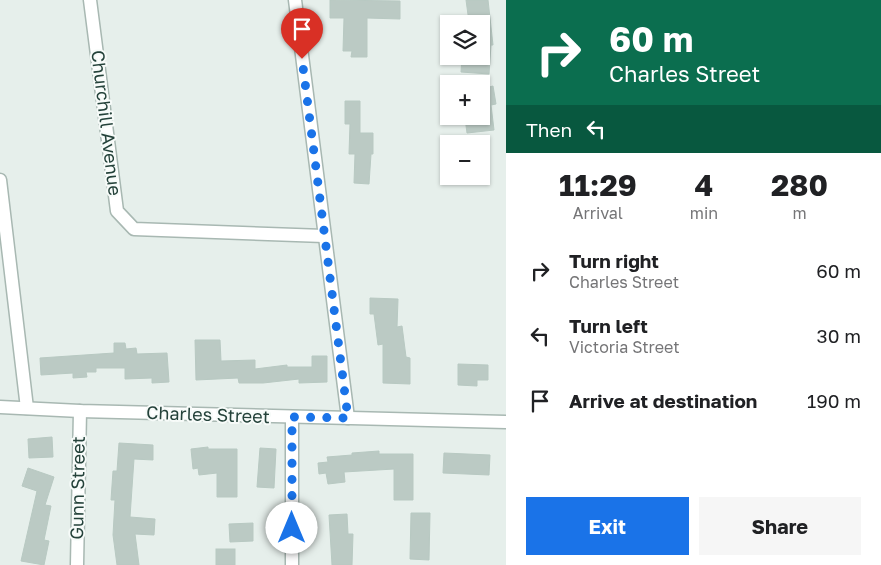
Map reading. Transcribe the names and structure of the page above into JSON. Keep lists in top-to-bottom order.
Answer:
{
  "streets": {
    "street": ["Churchill Avenue", "Charles Street", "Gunn Street"]
  },
  "crossings": [
    ["Charles Street", "Gunn Street"]
  ],
  "page": {
    "turn": ["60 m", "Charles Street"],
    "map_buttons": ["+", "−"],
    "then": "Then",
    "eta": [
      "11:29",
      "Arrival",
      "4",
      "min",
      "280",
      "m"
    ],
    "list": [
      {
        "name": "Turn right",
        "note": "Charles Street",
        "value": "60 m"
      },
      {
        "name": "Turn left",
        "note": "Victoria Street",
        "value": "30 m"
      },
      {
        "name": "Arrive at destination",
        "value": "190 m"
      }
    ],
    "buttons": ["Exit", "Share"]
  }
}
